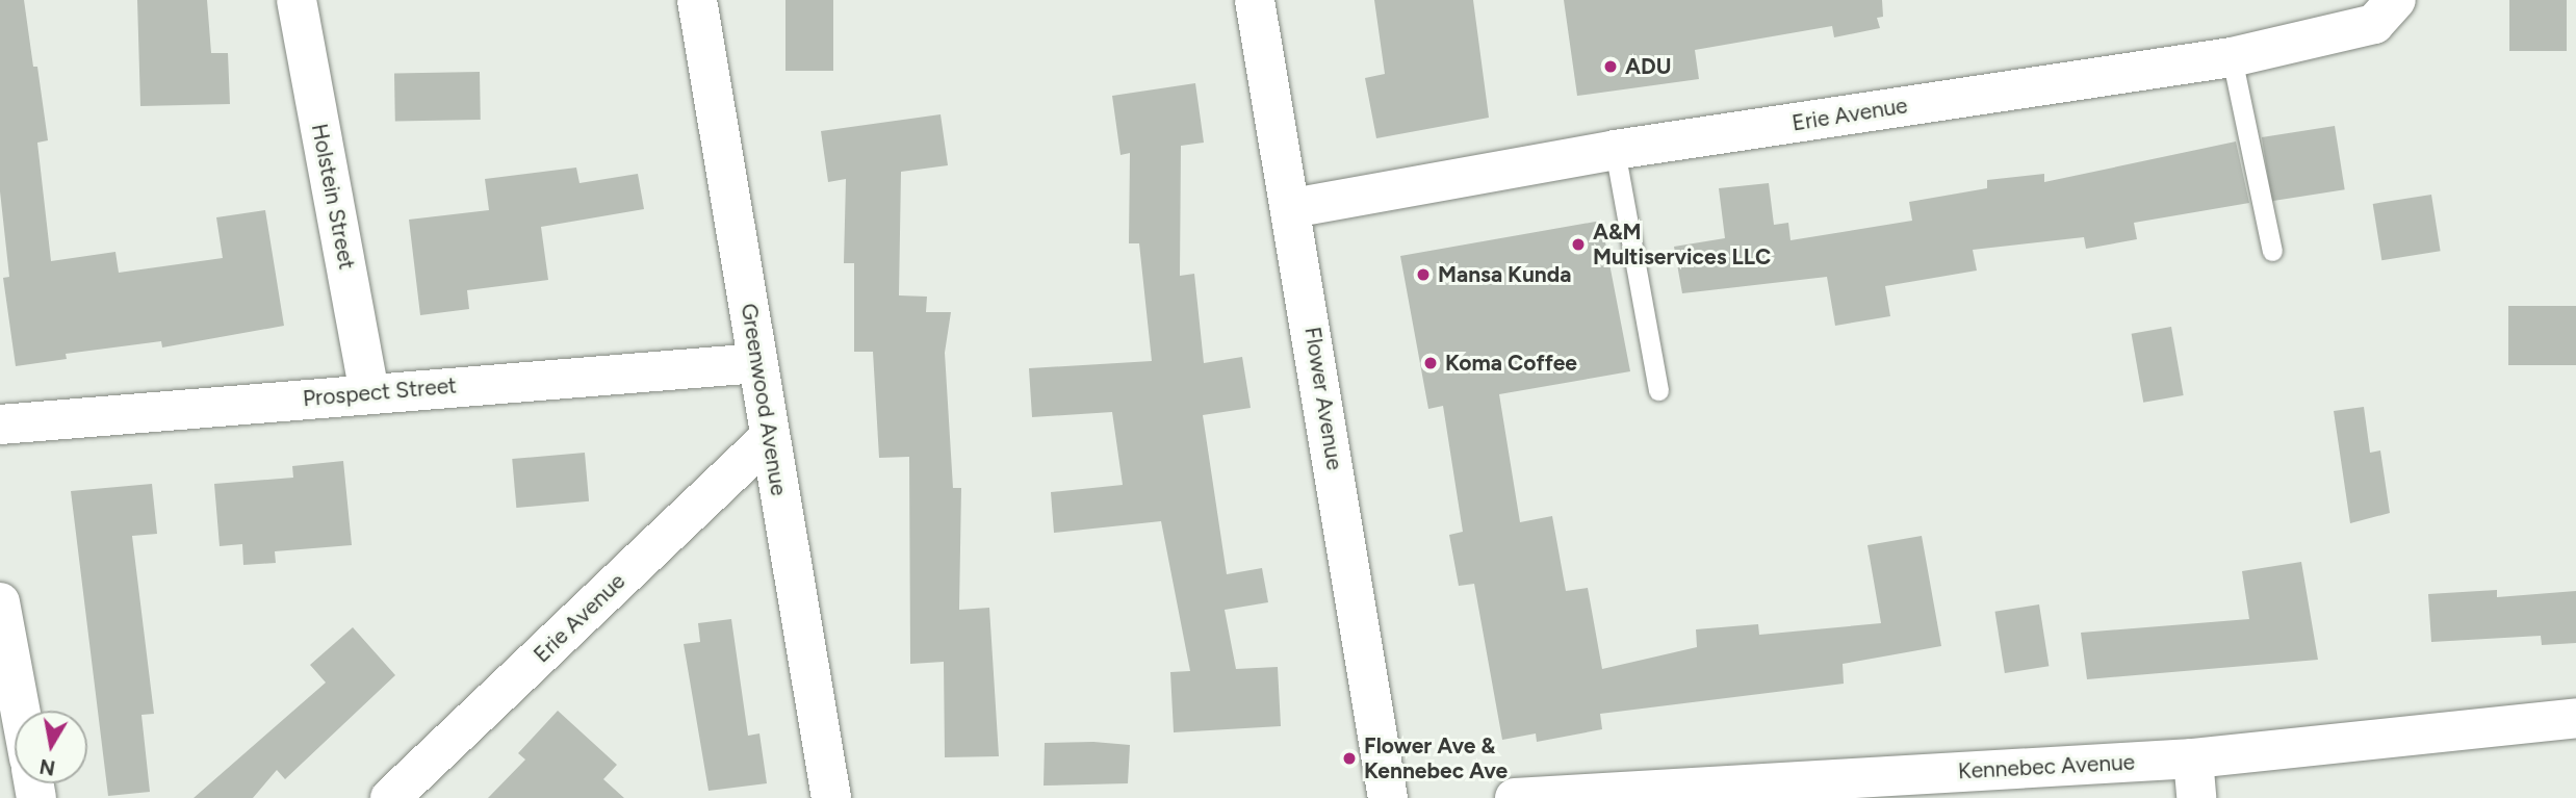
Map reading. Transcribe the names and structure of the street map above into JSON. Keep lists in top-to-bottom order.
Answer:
{
  "streets": {
    "street": [
      "Erie Avenue",
      "Holstein Street",
      "Prospect Street",
      "Flower Avenue",
      "Greenwood Avenue",
      "Kennebec Avenue"
    ]
  },
  "crossings": [
    ["Erie Avenue", "Flower Avenue"],
    ["Erie Avenue", "Greenwood Avenue"],
    ["Holstein Street", "Prospect Street"],
    ["Prospect Street", "Greenwood Avenue"]
  ],
  "places": [
    "ADU",
    "A&M Multiservices LLC",
    "Mansa Kunda",
    "Koma Coffee",
    "Flower Ave & Kennebec Ave"
  ],
  "north": "bottom"
}
